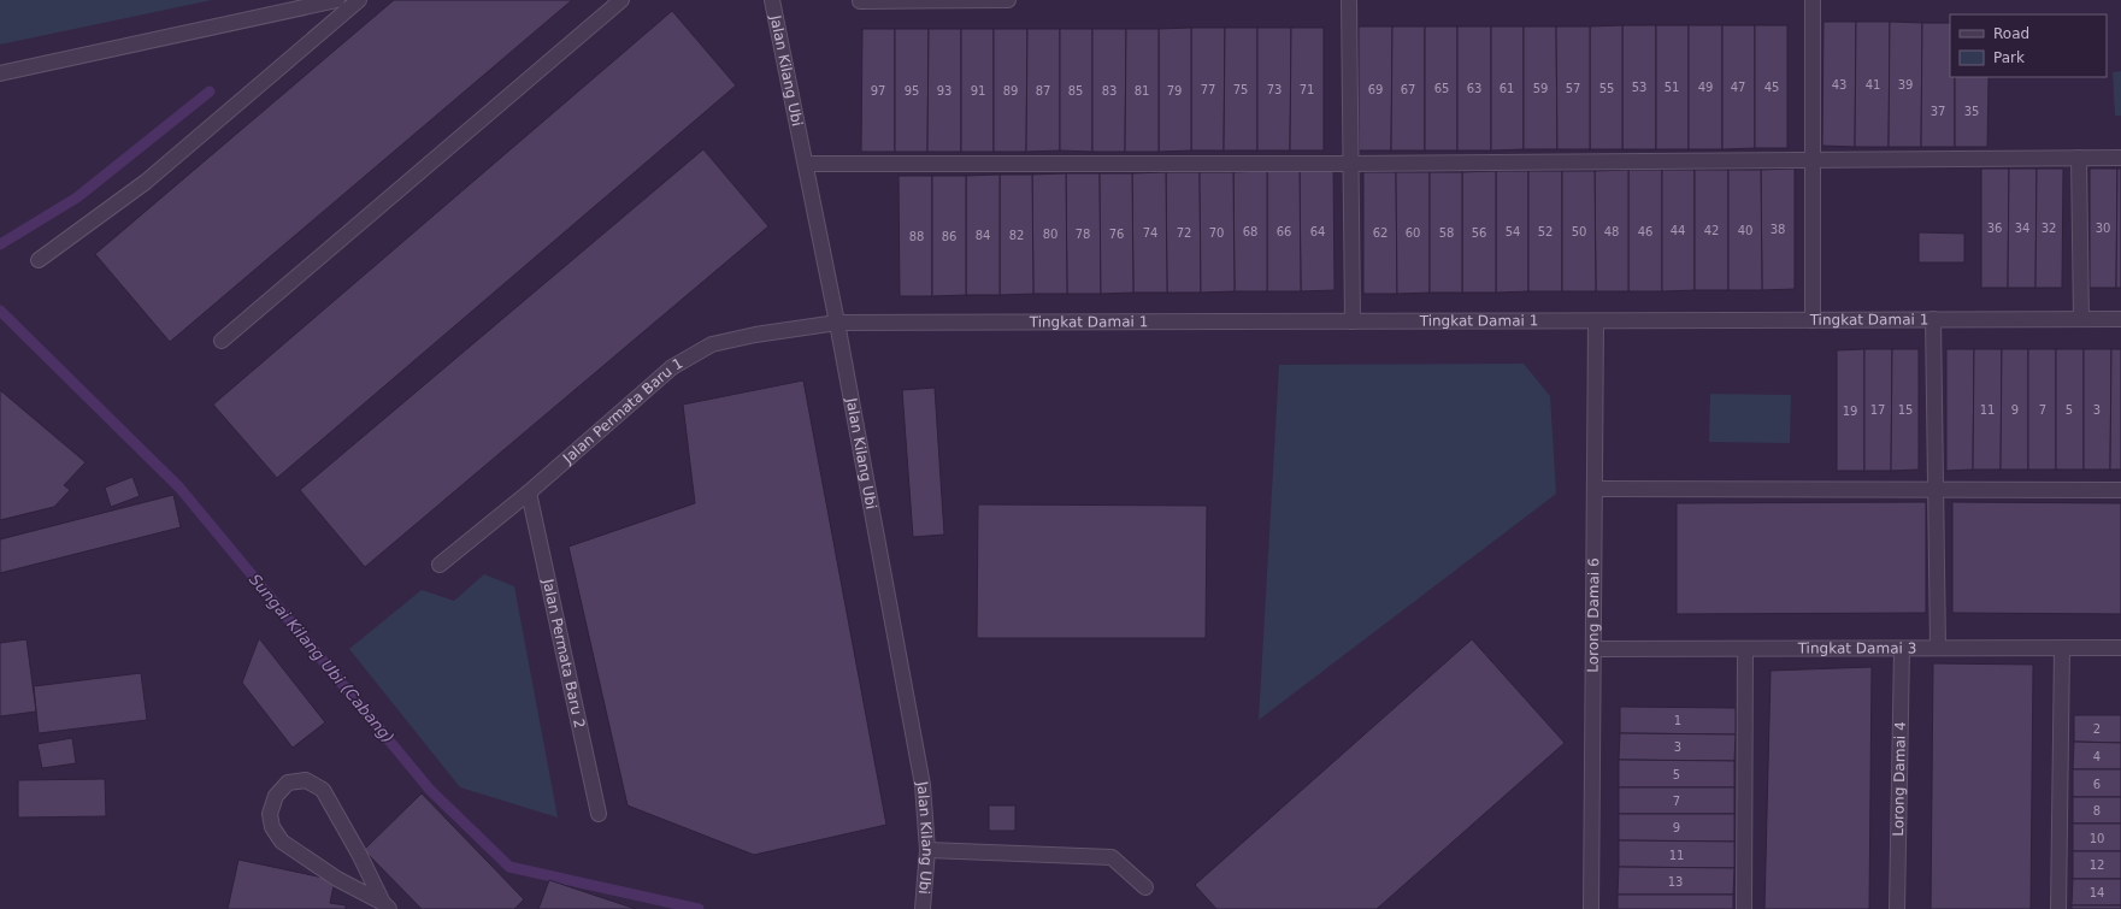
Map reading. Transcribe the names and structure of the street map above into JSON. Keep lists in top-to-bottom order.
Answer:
{
  "streets": {
    "street": [
      "Jalan Kilang Ubi",
      "Tingkat Damai 1",
      "Jalan Permata Baru 1",
      "Lorong Damai 6",
      "Tingkat Damai 3",
      "Jalan Permata Baru 2",
      "Lorong Damai 4"
    ]
  },
  "crossings": [
    ["Jalan Kilang Ubi", "Tingkat Damai 1"],
    ["Jalan Kilang Ubi", "Jalan Permata Baru 1"],
    ["Tingkat Damai 1", "Jalan Permata Baru 1"],
    ["Tingkat Damai 1", "Lorong Damai 6"],
    ["Jalan Permata Baru 1", "Jalan Permata Baru 2"],
    ["Lorong Damai 6", "Tingkat Damai 3"],
    ["Tingkat Damai 3", "Lorong Damai 4"]
  ],
  "water": ["Sungai Kilang Ubi (Cabang)"],
  "house_numbers": [
    "43",
    "41",
    "39",
    "53",
    "51",
    "49",
    "47",
    "45",
    "65",
    "63",
    "61",
    "59",
    "57",
    "55",
    "77",
    "75",
    "73",
    "71",
    "69",
    "67",
    "97",
    "95",
    "93",
    "91",
    "89",
    "87",
    "85",
    "83",
    "81",
    "79",
    "37",
    "35",
    "36",
    "34",
    "32",
    "30",
    "38",
    "44",
    "42",
    "40",
    "68",
    "66",
    "64",
    "54",
    "52",
    "50",
    "48",
    "46",
    "74",
    "72",
    "70",
    "62",
    "60",
    "58",
    "56",
    "80",
    "78",
    "76",
    "84",
    "82",
    "88",
    "86",
    "17",
    "15",
    "11",
    "9",
    "7",
    "5",
    "3",
    "19",
    "1",
    "2",
    "3",
    "4",
    "5",
    "6",
    "7",
    "8",
    "9",
    "10",
    "11",
    "12",
    "13",
    "14"
  ],
  "legend": ["Road", "Park"]
}
